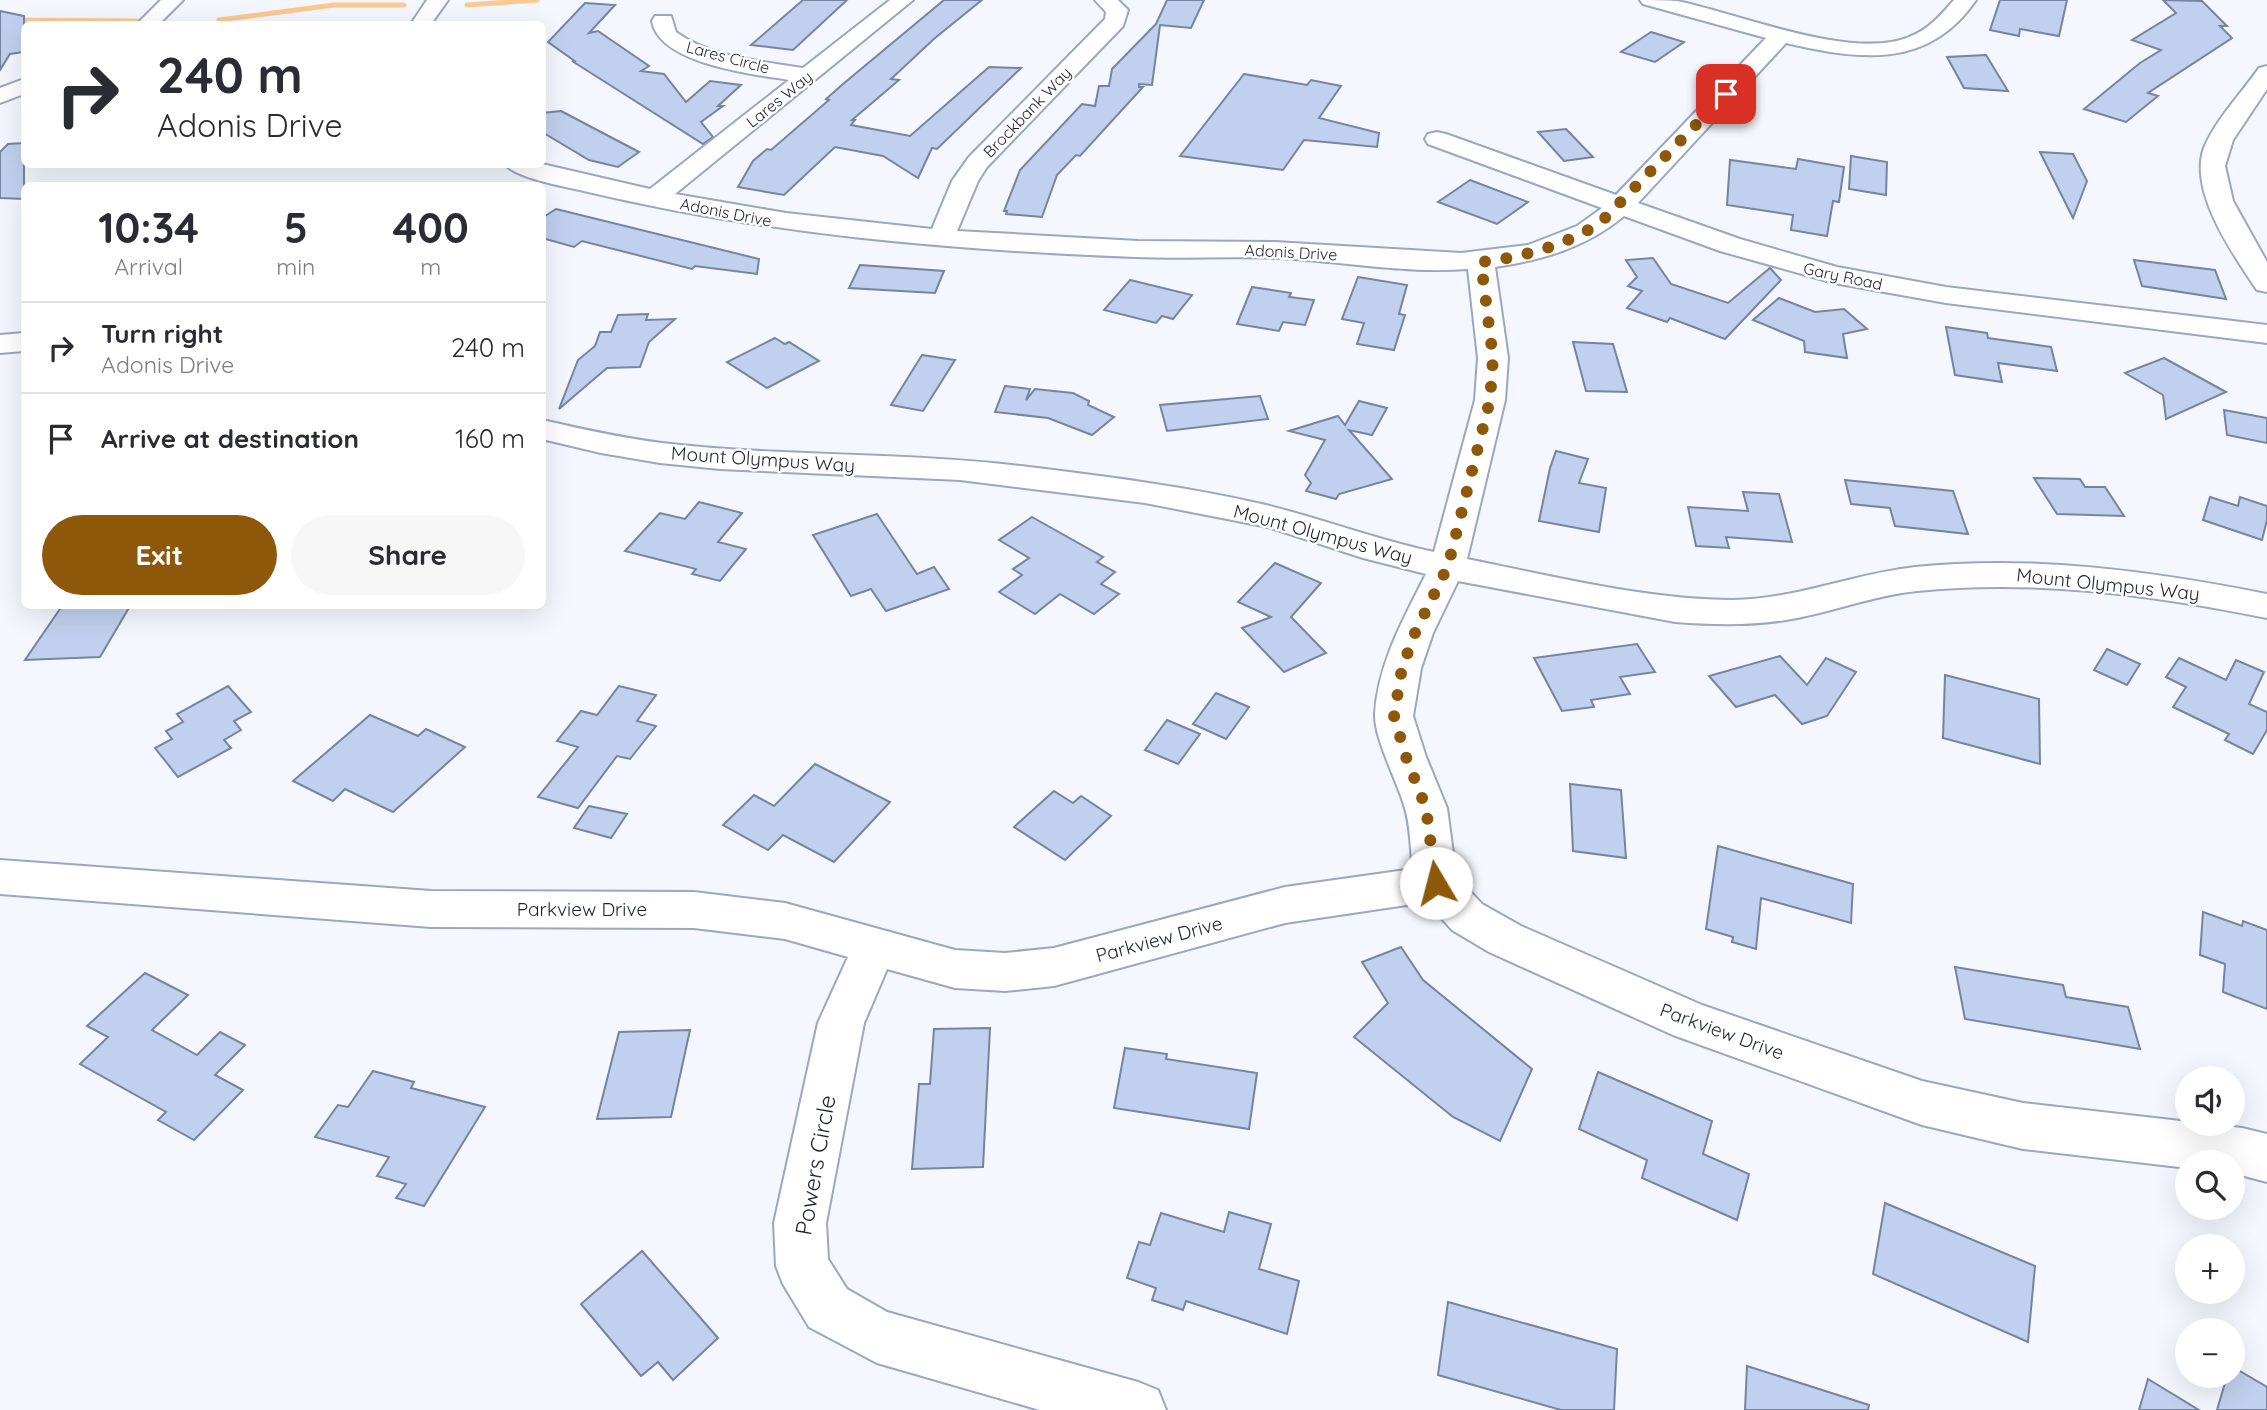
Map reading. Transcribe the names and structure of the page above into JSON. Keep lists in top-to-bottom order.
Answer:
{
  "streets": {
    "street": [
      "Lares Circle",
      "Lares Way",
      "Brockbank Way",
      "Adonis Drive",
      "Gary Road",
      "Mount Olympus Way",
      "Parkview Drive",
      "Powers Circle"
    ]
  },
  "crossings": [
    ["Lares Circle", "Lares Way"],
    ["Lares Way", "Adonis Drive"],
    ["Brockbank Way", "Adonis Drive"],
    ["Adonis Drive", "Gary Road"],
    ["Parkview Drive", "Powers Circle"]
  ],
  "page": {
    "turn": ["240 m", "Adonis Drive"],
    "eta": [
      "10:34",
      "Arrival",
      "5",
      "min",
      "400",
      "m"
    ],
    "list": [
      {
        "name": "Turn right",
        "note": "Adonis Drive",
        "value": "240 m"
      },
      {
        "name": "Arrive at destination",
        "value": "160 m"
      }
    ],
    "buttons": ["Exit", "Share"],
    "map_buttons": ["+", "−"]
  }
}
